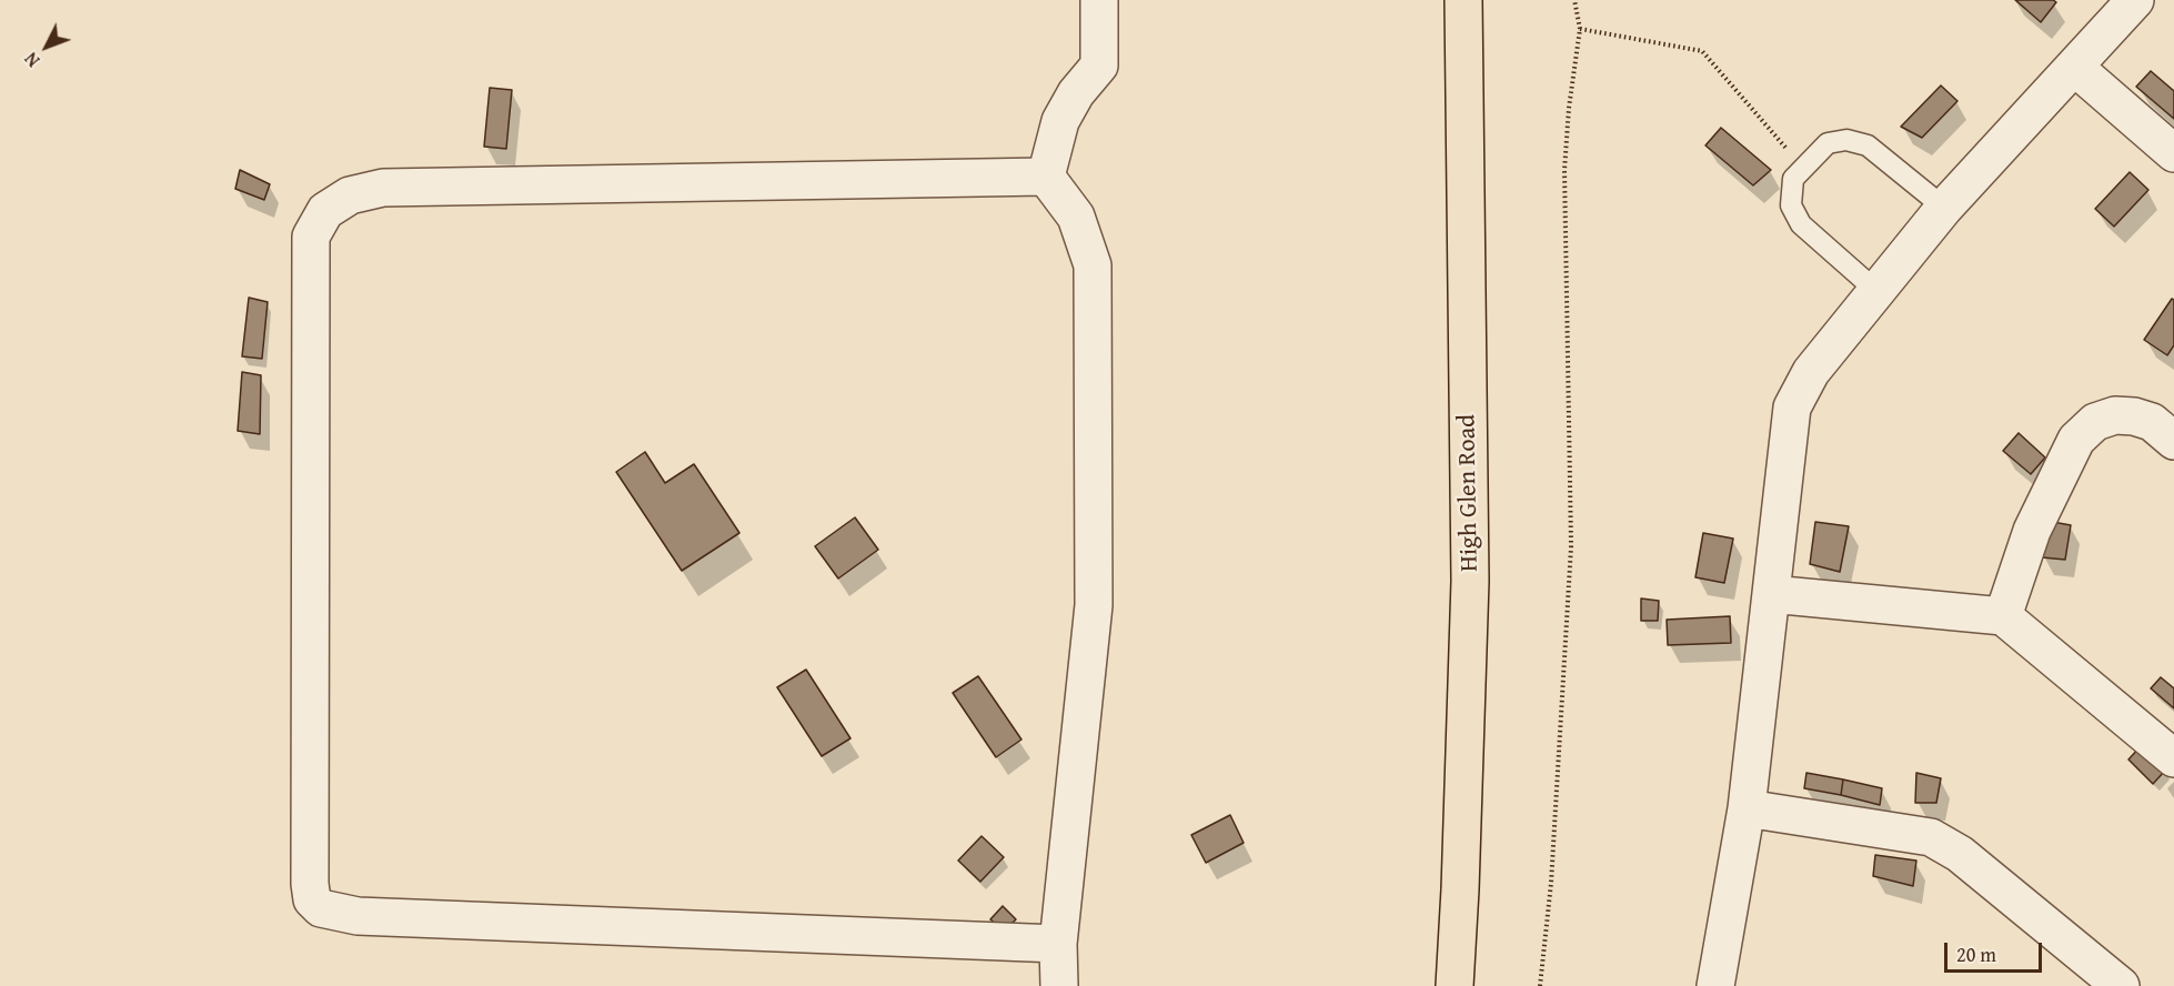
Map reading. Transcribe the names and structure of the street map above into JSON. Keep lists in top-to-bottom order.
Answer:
{
  "streets": {
    "main road": ["High Glen Road"]
  },
  "scale_bar": "20 m",
  "north": "bottom left"
}
